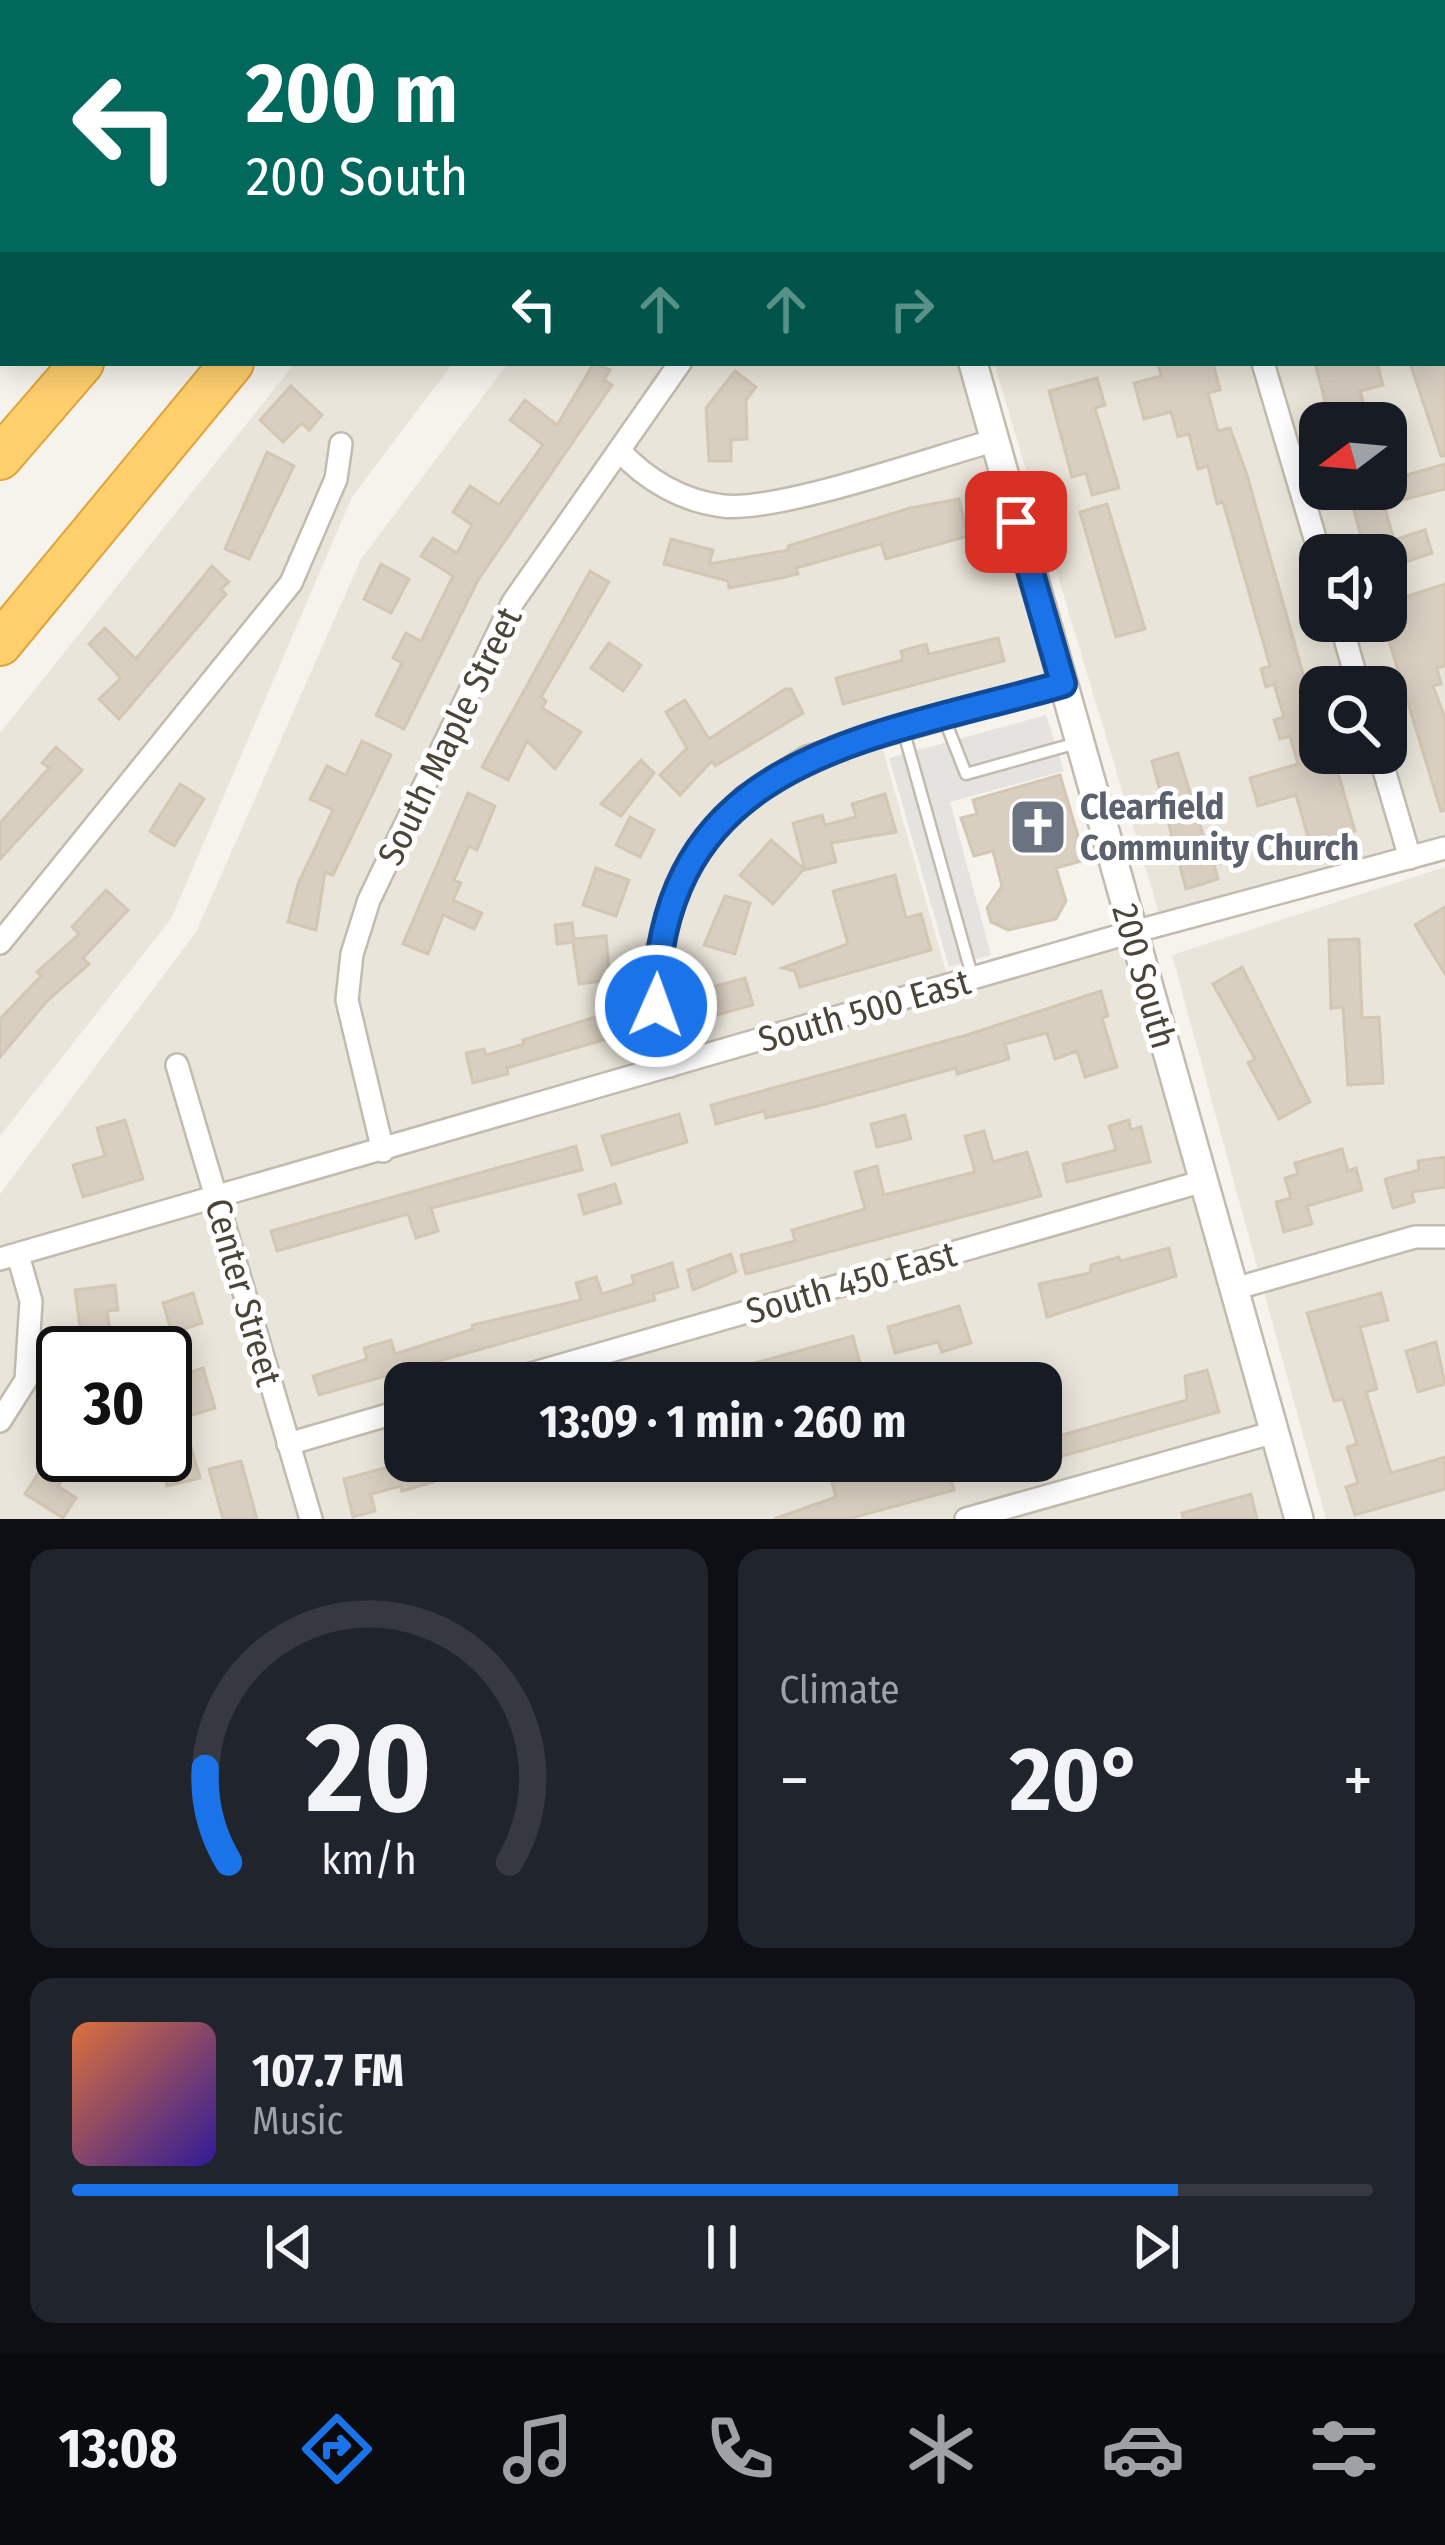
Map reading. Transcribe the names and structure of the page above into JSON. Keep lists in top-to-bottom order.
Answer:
{
  "streets": {
    "street": [
      "South Maple Street",
      "200 South",
      "South 500 East",
      "South 450 East",
      "Center Street"
    ]
  },
  "crossings": [
    ["South Maple Street", "South 500 East"],
    ["200 South", "South 500 East"],
    ["200 South", "South 450 East"],
    ["South 500 East", "Center Street"]
  ],
  "places": {
    "church": ["Clearfield Community Church"]
  },
  "north": "left",
  "page": {
    "turn": ["200 m", "200 South"],
    "limit": "30",
    "trip": "13:09 · 1 min · 260 m",
    "tile": "Climate",
    "heat": ["−", "20°", "+"],
    "song": ["107.7 FM", "Music"],
    "tabs": "13:08",
    "gauge": ["20", "km/h"]
  }
}
